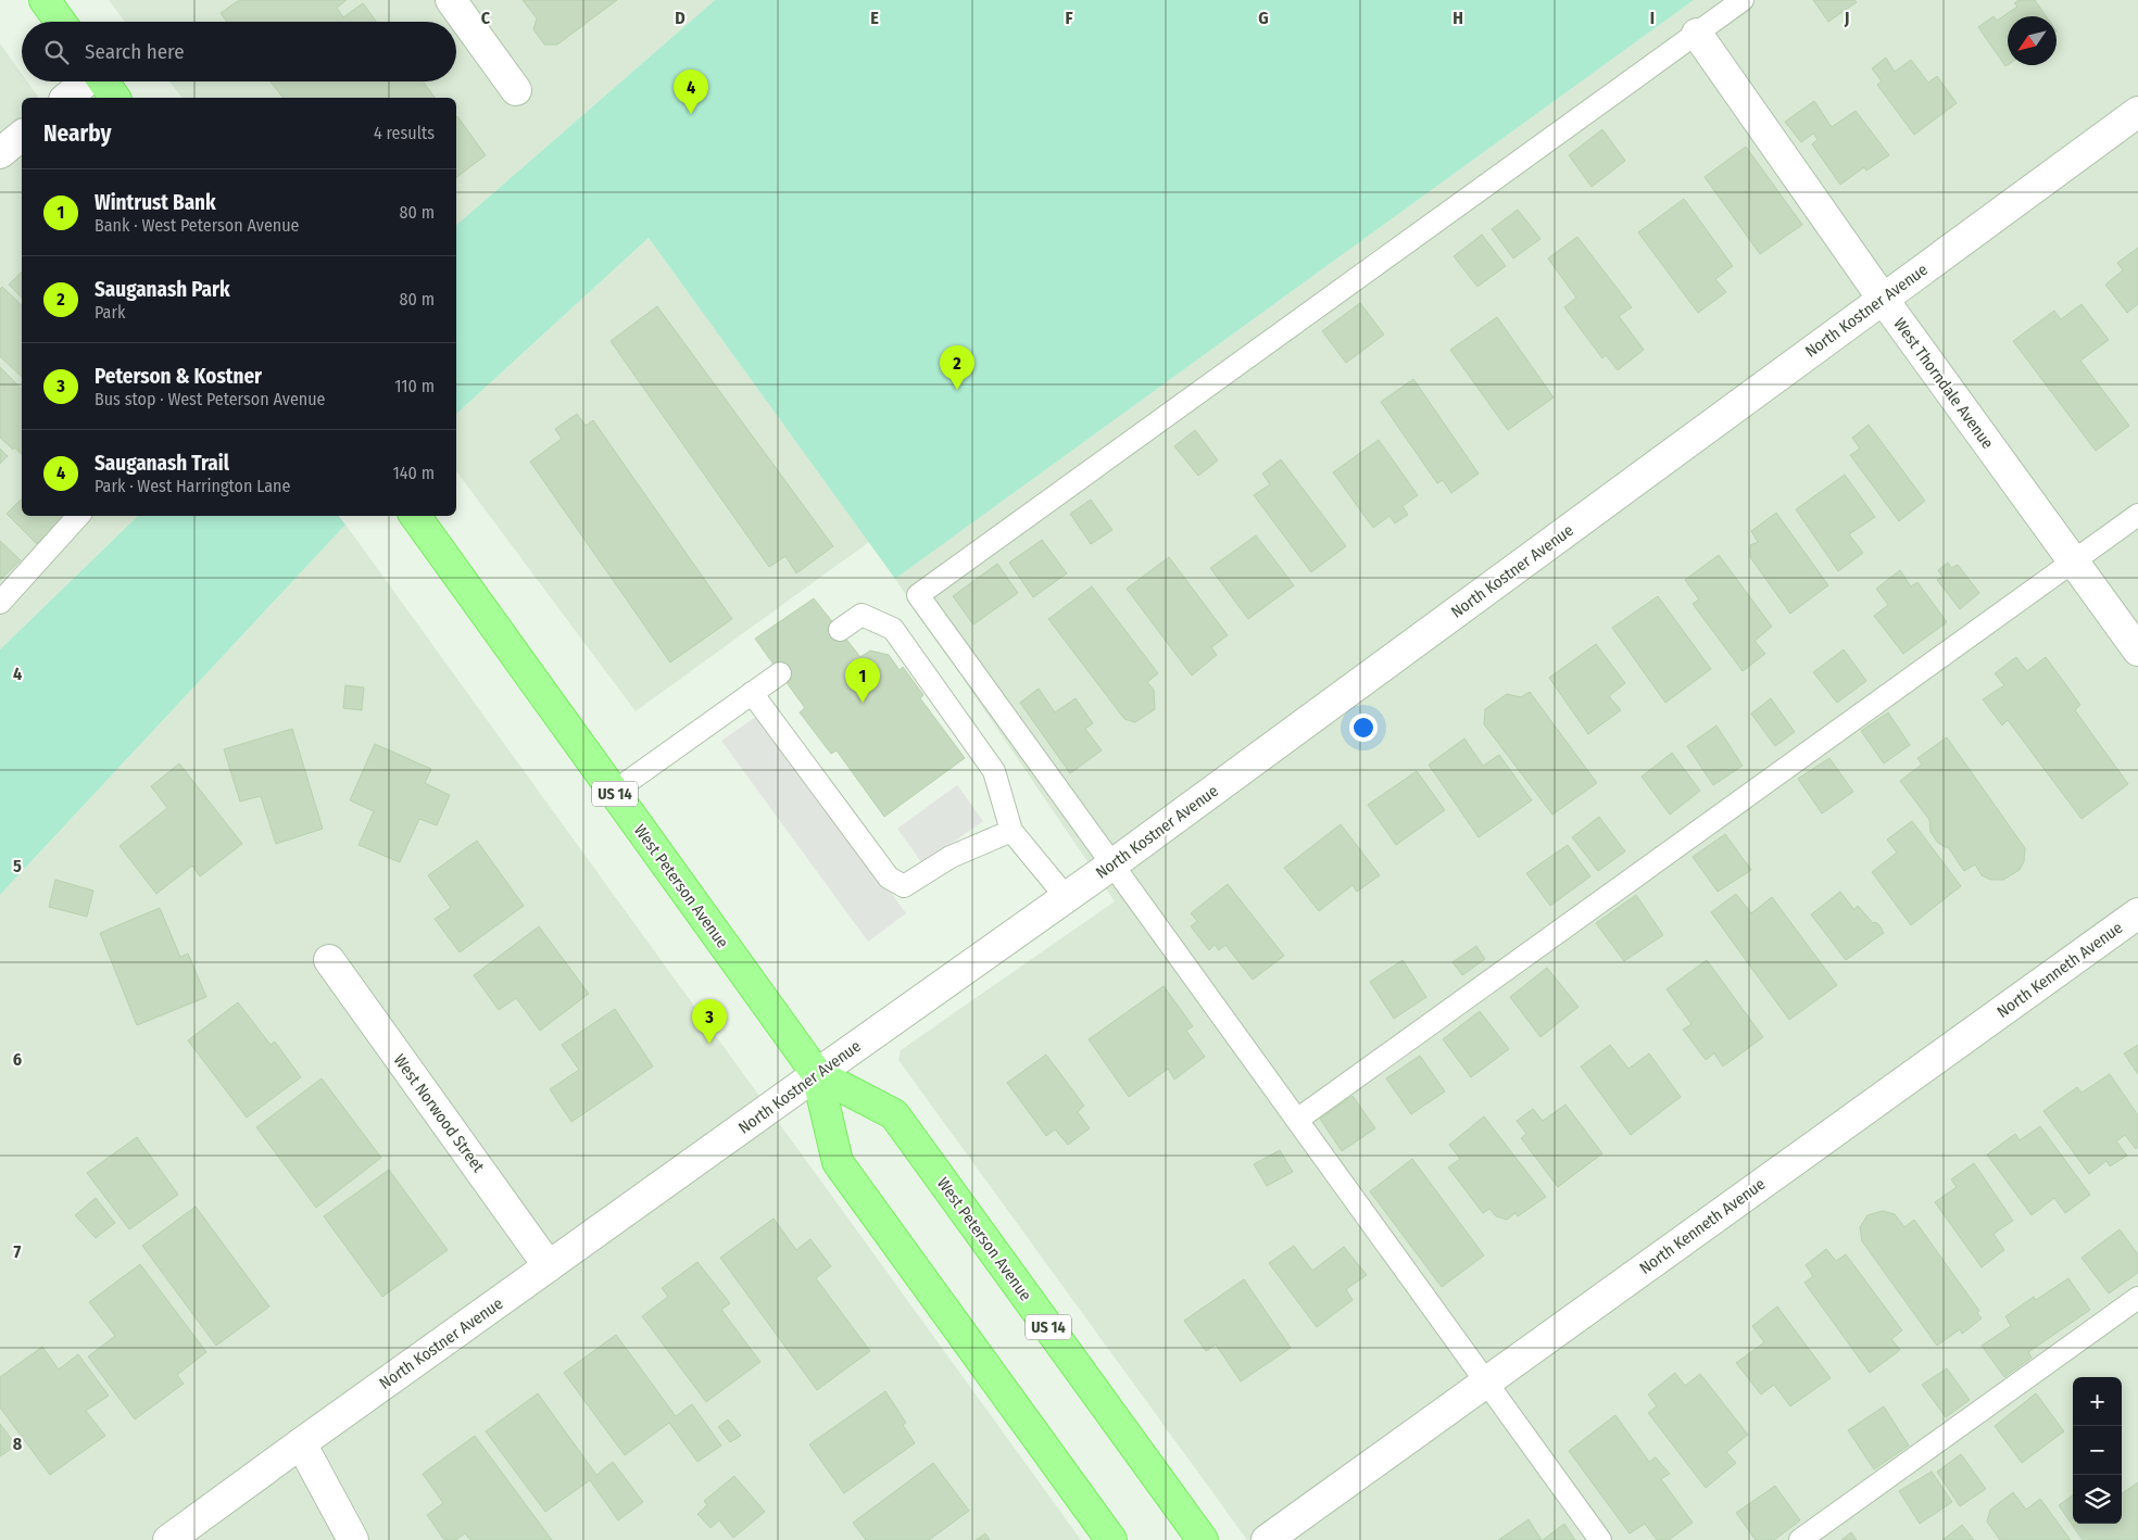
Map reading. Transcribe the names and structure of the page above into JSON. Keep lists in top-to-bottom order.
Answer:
{
  "streets": {
    "main road": ["US 14", "West Peterson Avenue"],
    "street": [
      "North Kostner Avenue",
      "West Thorndale Avenue",
      "North Kenneth Avenue",
      "West Norwood Street"
    ]
  },
  "crossings": [
    ["North Kostner Avenue", "West Thorndale Avenue"],
    ["North Kostner Avenue", "West Peterson Avenue"],
    ["North Kostner Avenue", "West Norwood Street"]
  ],
  "north": "bottom left",
  "page": {
    "search": "Search here",
    "pins": [
      "4",
      "2",
      "1",
      "3"
    ],
    "heading": ["Nearby", "4 results"],
    "list": [
      {
        "mark": "1",
        "name": "Wintrust Bank",
        "note": "Bank · West Peterson Avenue",
        "value": "80 m"
      },
      {
        "mark": "2",
        "name": "Sauganash Park",
        "note": "Park",
        "value": "80 m"
      },
      {
        "mark": "3",
        "name": "Peterson & Kostner",
        "note": "Bus stop · West Peterson Avenue",
        "value": "110 m"
      },
      {
        "mark": "4",
        "name": "Sauganash Trail",
        "note": "Park · West Harrington Lane",
        "value": "140 m"
      }
    ],
    "map_buttons": ["+", "−"]
  },
  "grid": {
    "columns": [
      "C",
      "D",
      "E",
      "F",
      "G",
      "H",
      "I",
      "J"
    ],
    "rows": [
      "4",
      "5",
      "6",
      "7",
      "8"
    ]
  }
}
